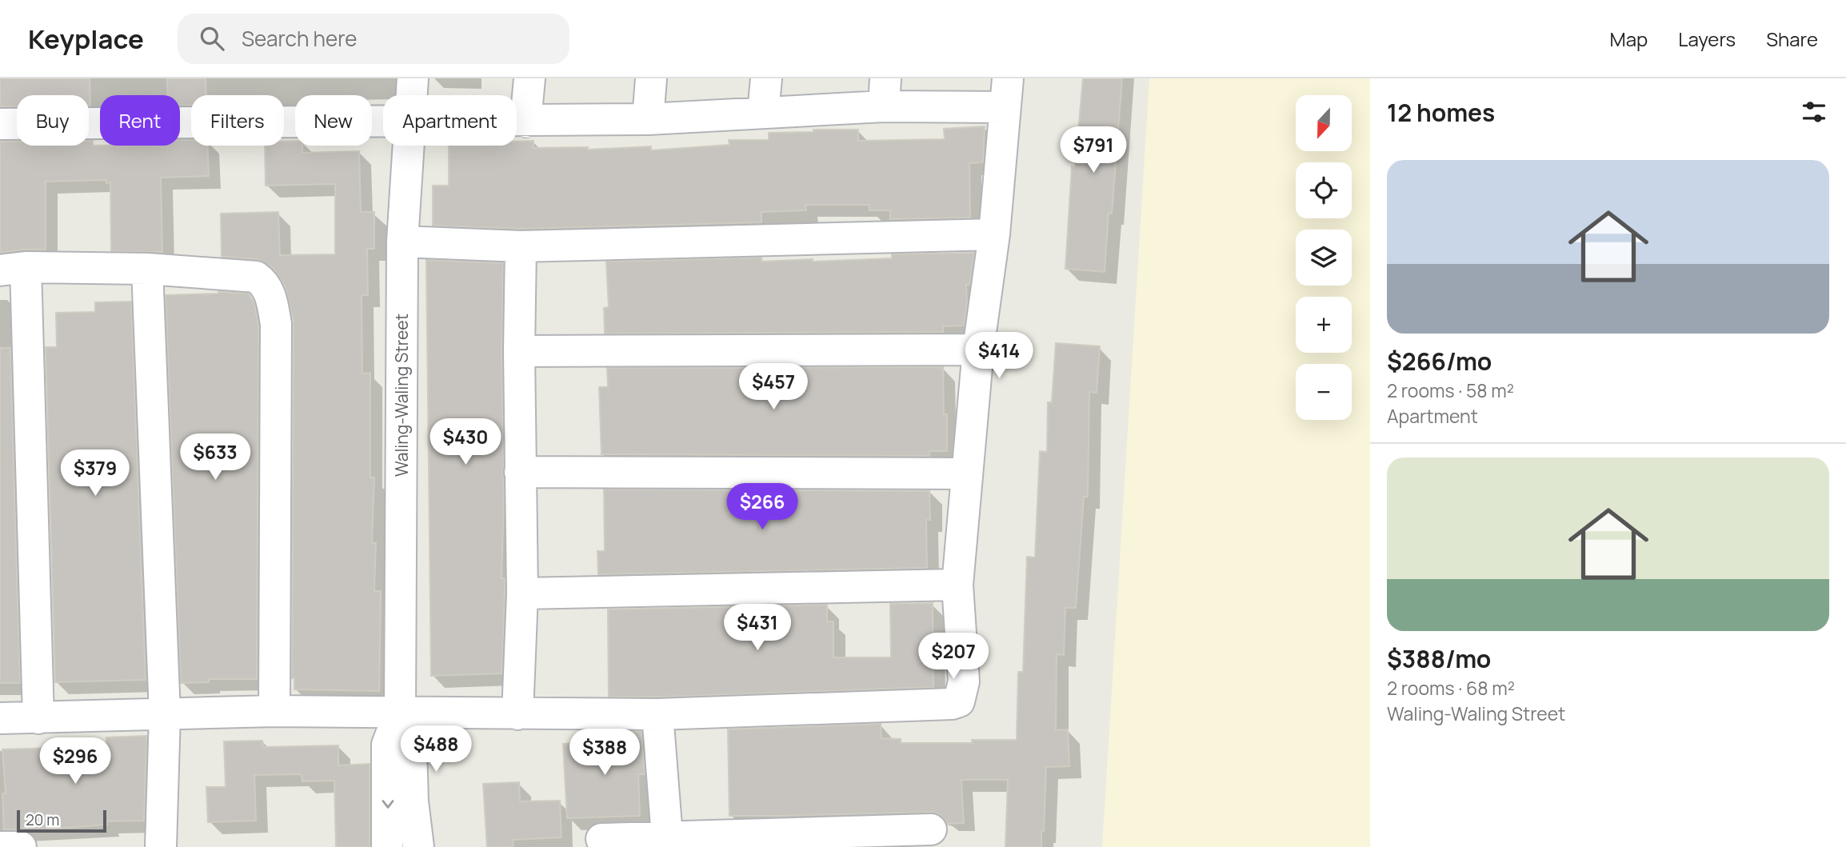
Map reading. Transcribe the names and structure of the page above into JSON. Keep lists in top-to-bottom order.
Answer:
{
  "streets": {
    "street": ["Waling-Waling Street"]
  },
  "scale_bar": "20 m",
  "north": "bottom",
  "page": {
    "header": "Keyplace",
    "search": "Search here",
    "nav": ["Map", "Layers", "Share"],
    "heading": "12 homes",
    "map_buttons": ["+", "−"],
    "chip": [
      "Buy",
      "Rent",
      "Filters",
      "New",
      "Apartment"
    ],
    "price": [
      "$791",
      "$414",
      "$457",
      "$430",
      "$633",
      "$379",
      "$266",
      "$431",
      "$207",
      "$488",
      "$388",
      "$296"
    ],
    "list": [
      {
        "name": "$266/mo",
        "note": "2 rooms · 58 m² · Apartment"
      },
      {
        "name": "$388/mo",
        "note": "2 rooms · 68 m² · Waling-Waling Street"
      }
    ],
    "scale": "20 m"
  }
}
